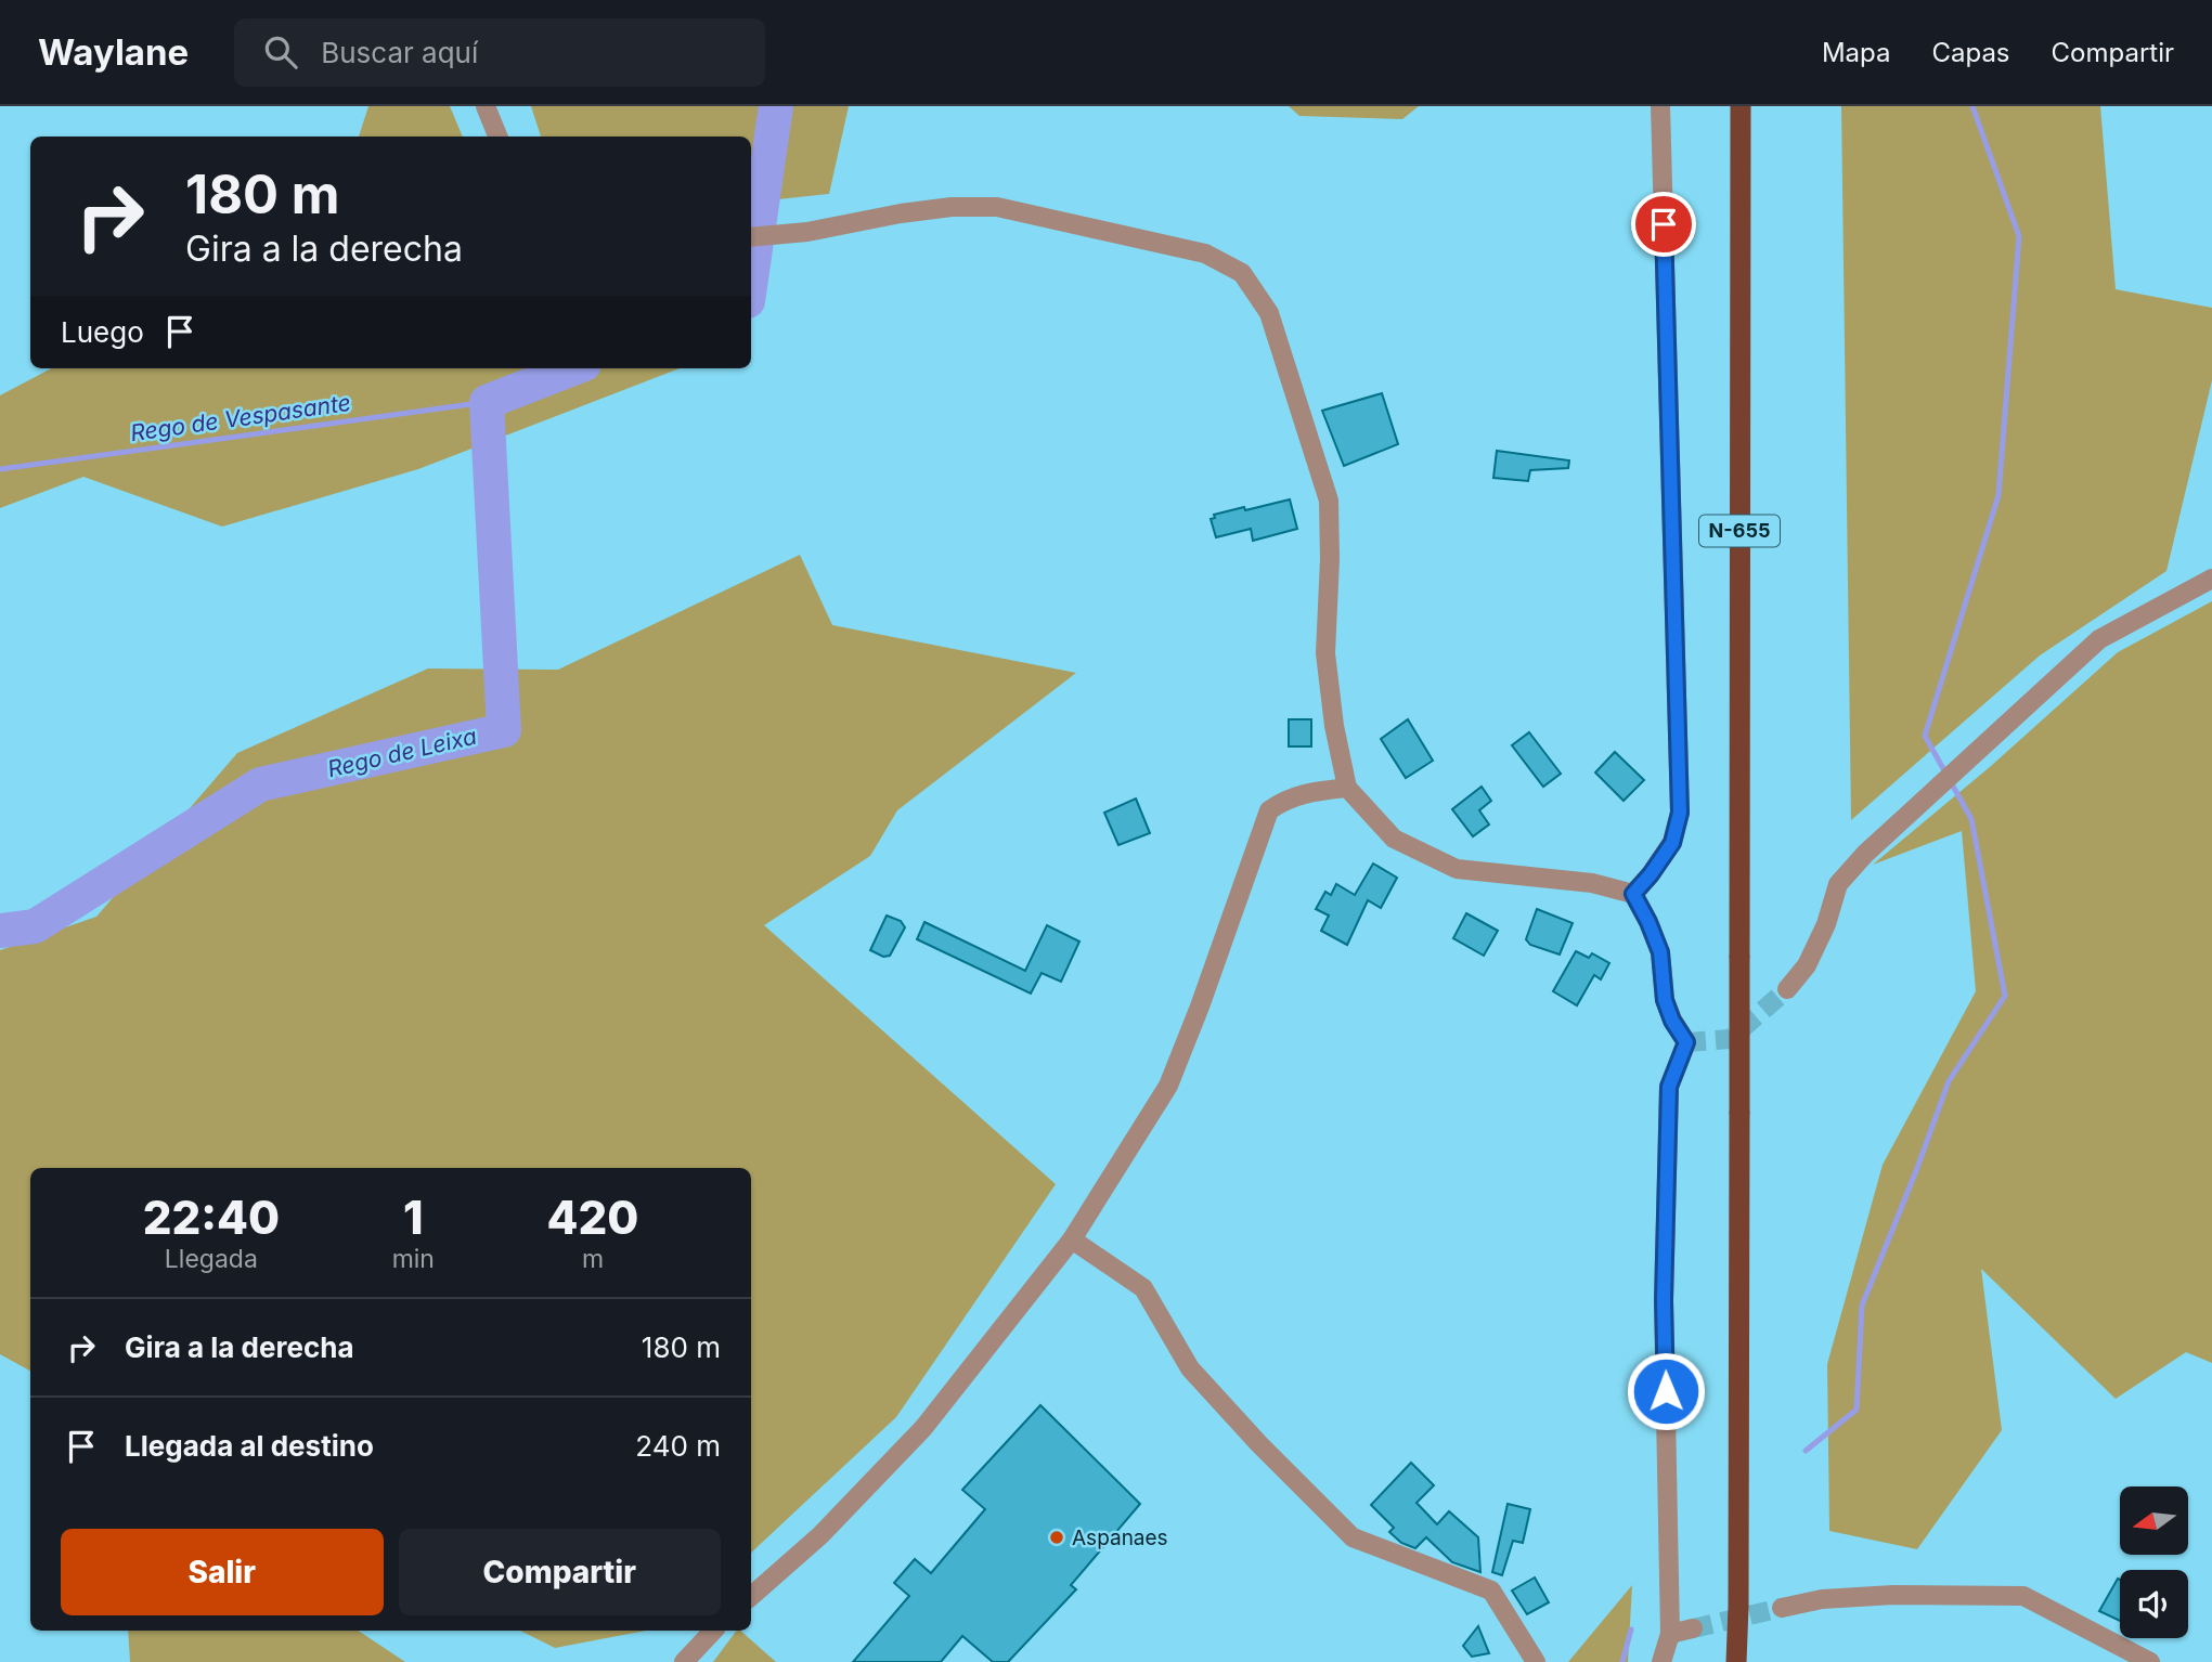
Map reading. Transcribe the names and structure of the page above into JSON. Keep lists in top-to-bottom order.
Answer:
{
  "streets": {
    "highway": ["N-655"]
  },
  "water": ["Rego de Vespasante", "Rego de Leixa"],
  "places": ["Aspanaes"],
  "north": "left",
  "page": {
    "header": "Waylane",
    "search": "Buscar aquí",
    "nav": ["Mapa", "Capas", "Compartir"],
    "turn": ["180 m", "Gira a la derecha"],
    "then": "Luego",
    "eta": [
      "22:40",
      "Llegada",
      "1",
      "min",
      "420",
      "m"
    ],
    "list": [
      {
        "name": "Gira a la derecha",
        "value": "180 m"
      },
      {
        "name": "Llegada al destino",
        "value": "240 m"
      }
    ],
    "buttons": ["Salir", "Compartir"]
  }
}
